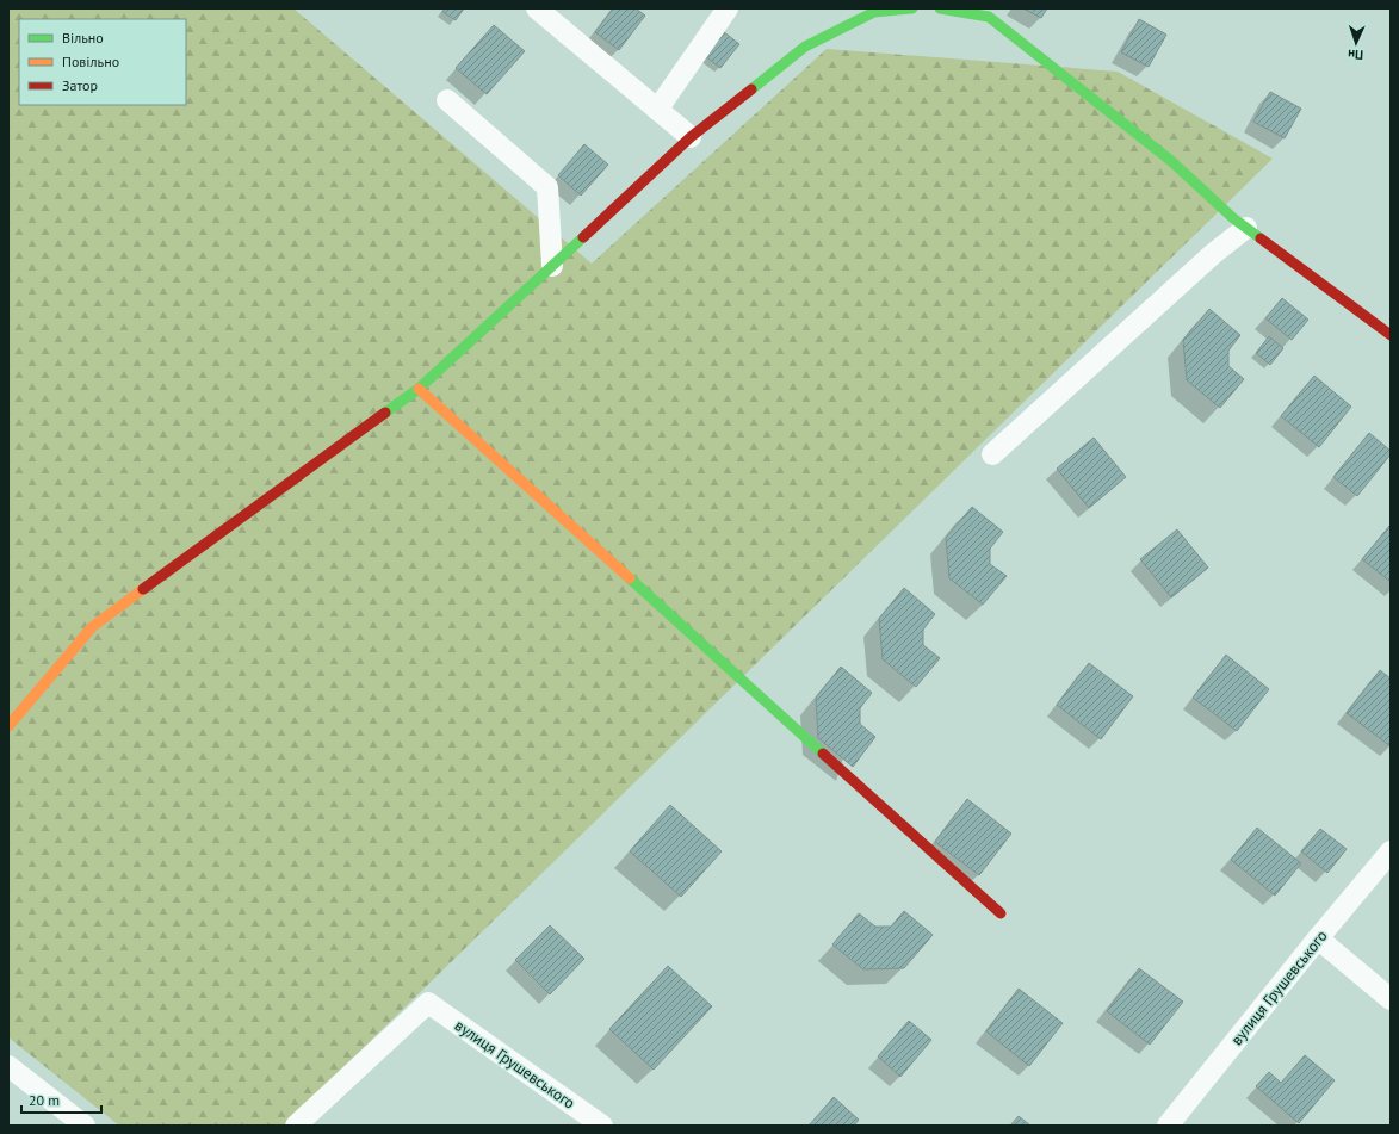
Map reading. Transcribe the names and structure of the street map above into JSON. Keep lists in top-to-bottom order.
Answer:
{
  "streets": {
    "street": ["вулиця Грушевського"]
  },
  "legend": ["Вільно", "Повільно", "Затор"],
  "scale_bar": "20 m",
  "north": "bottom"
}
